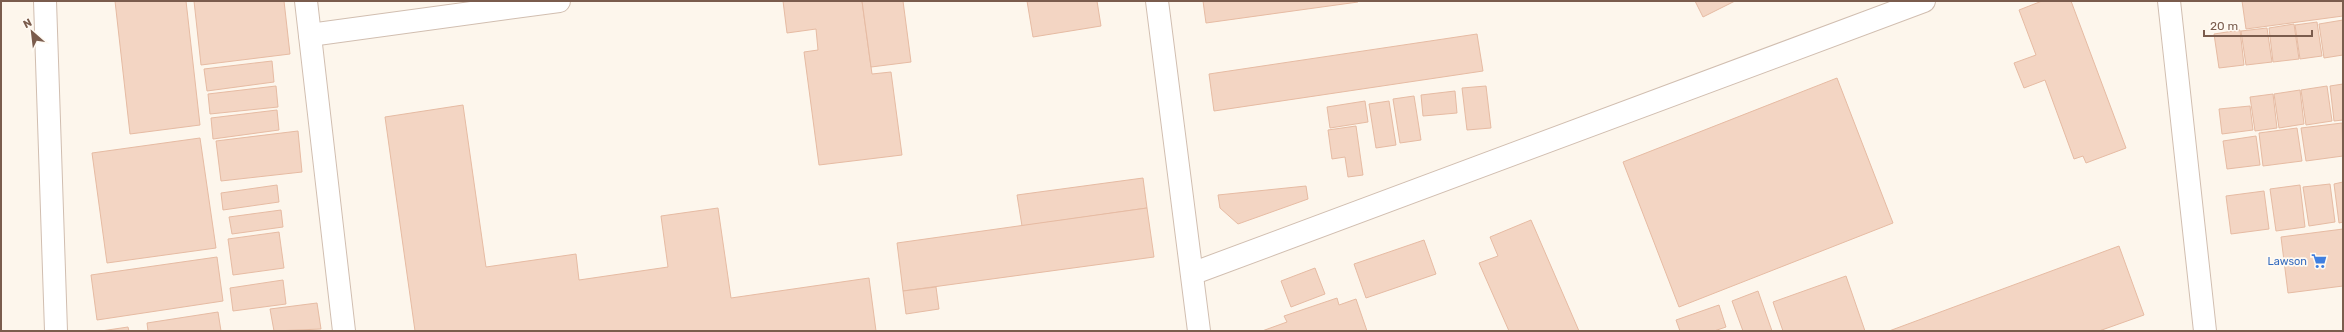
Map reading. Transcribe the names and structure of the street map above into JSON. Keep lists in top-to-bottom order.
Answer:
{
  "places": {
    "supermarket": ["Lawson"]
  },
  "scale_bar": "20 m",
  "north": "top left"
}
